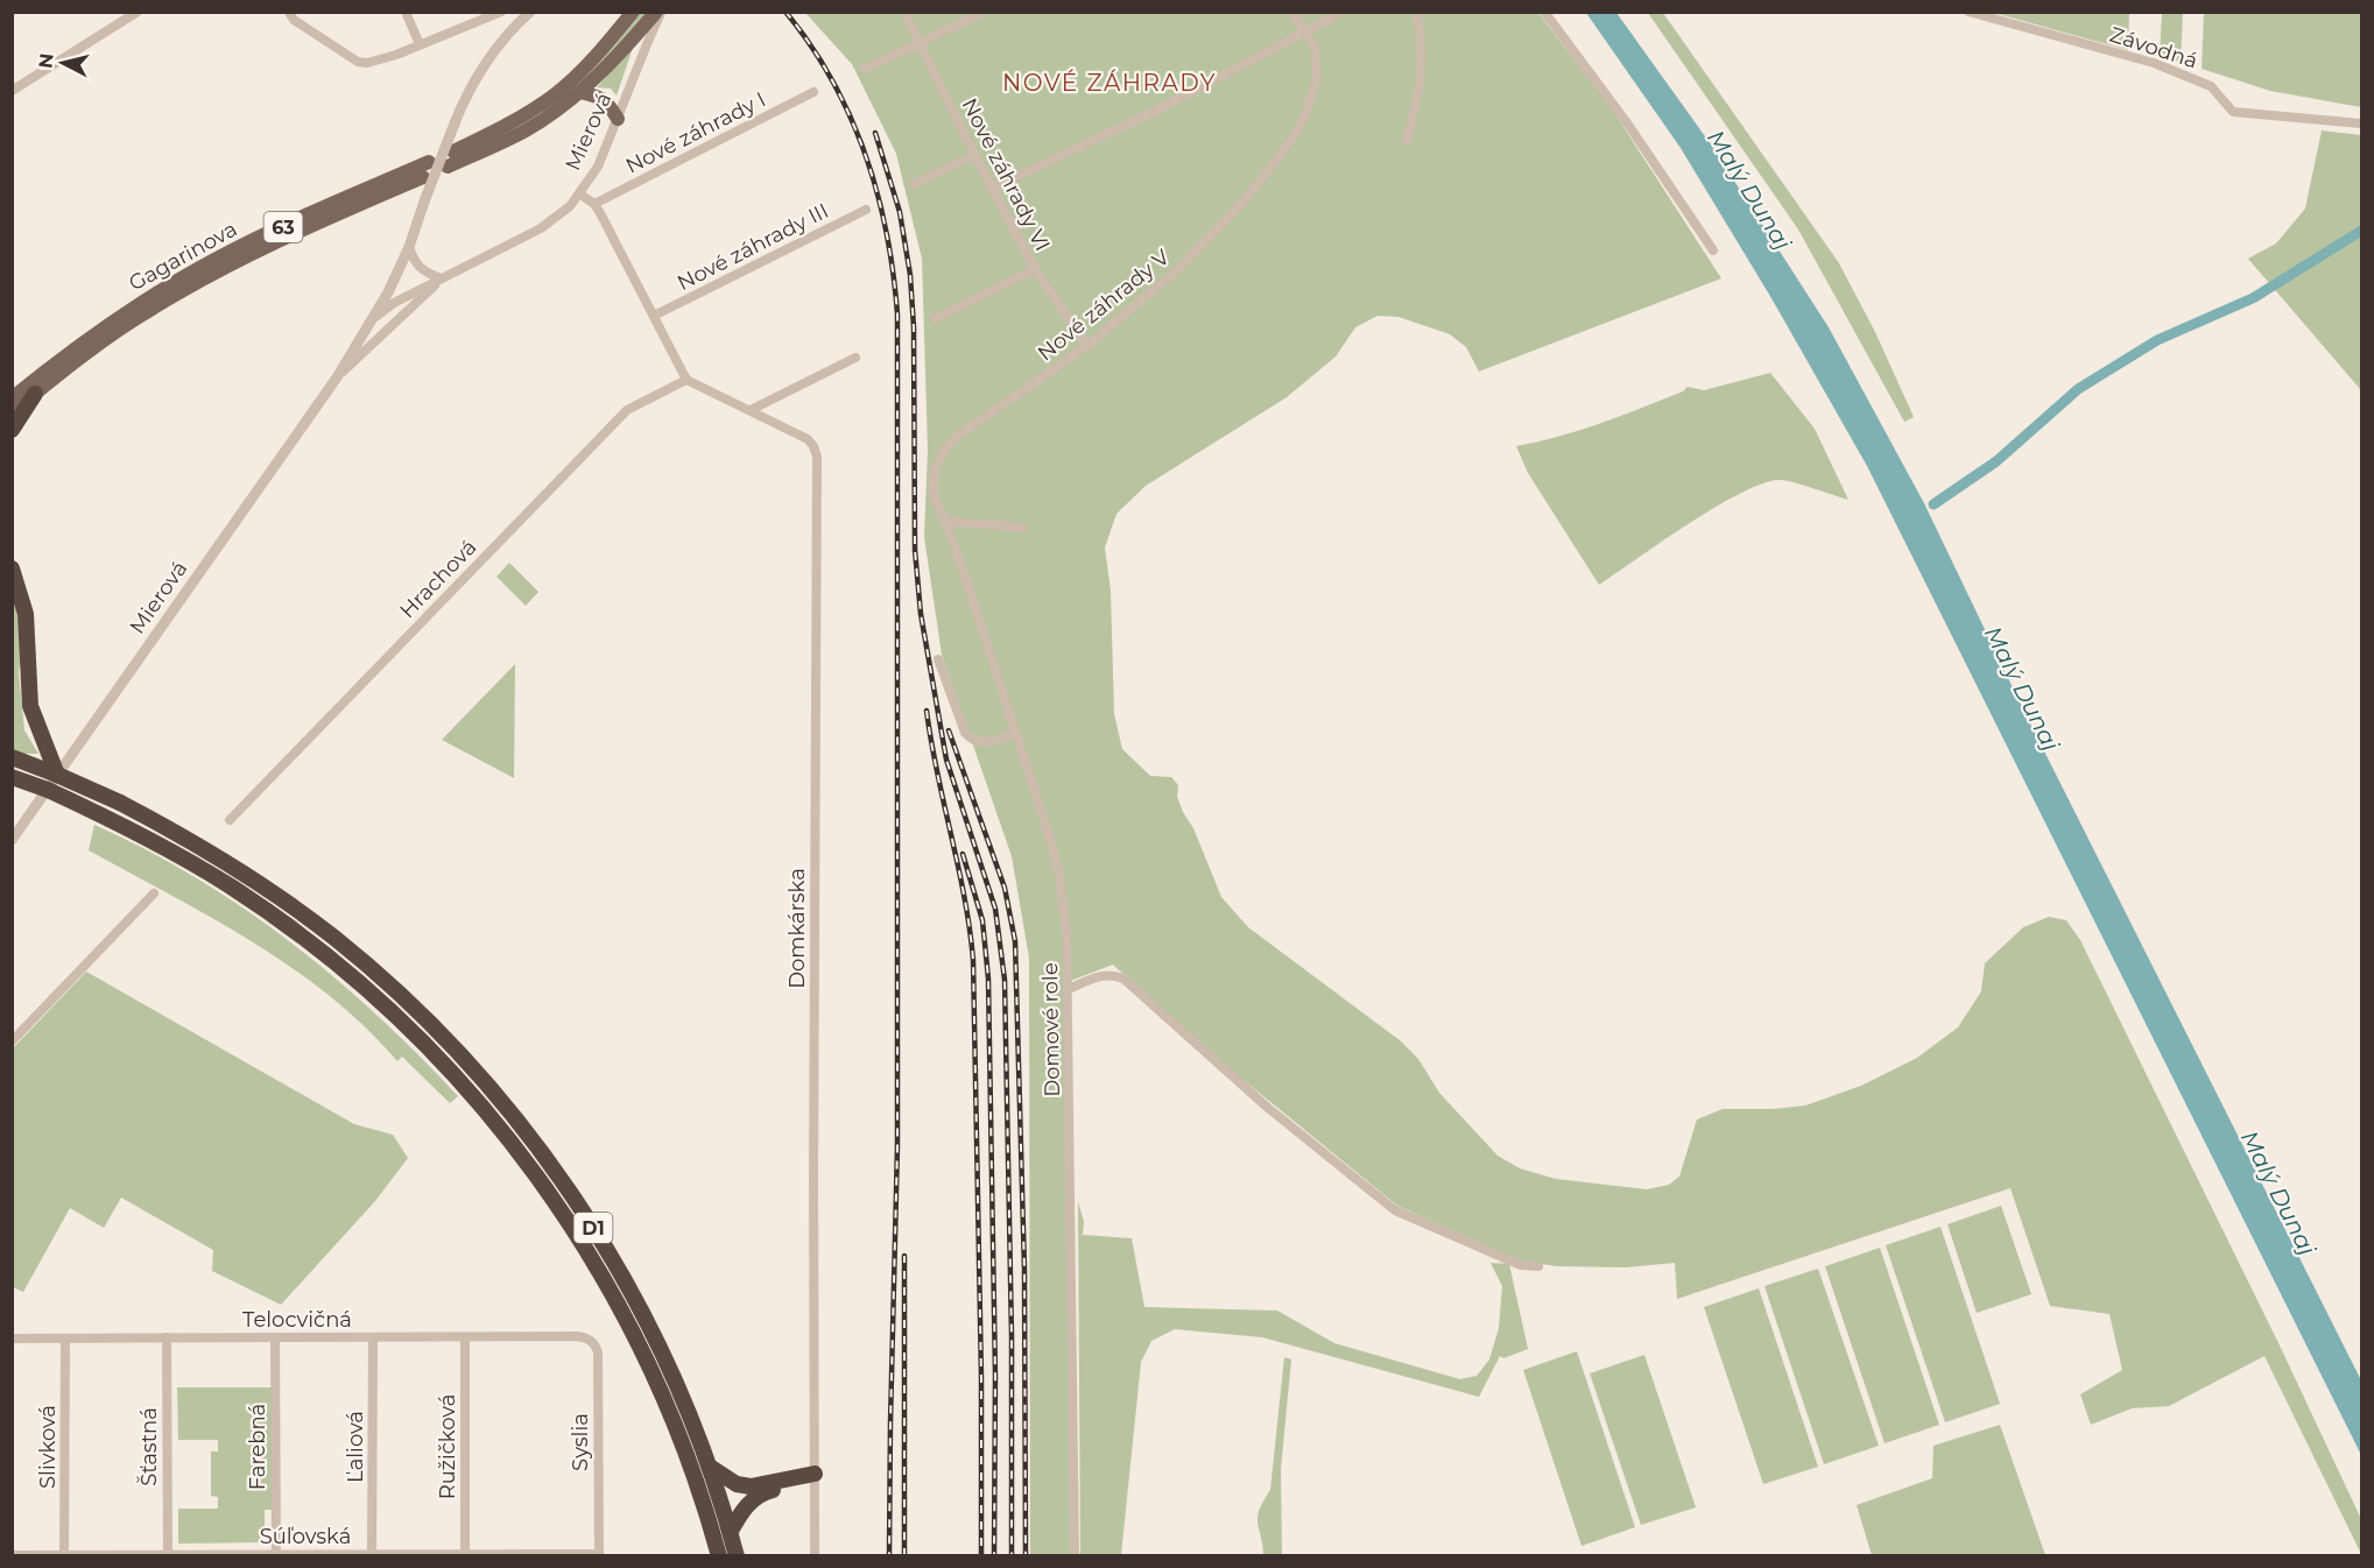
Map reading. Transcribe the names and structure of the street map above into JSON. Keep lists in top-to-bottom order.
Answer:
{
  "streets": {
    "highway": ["D1"],
    "main road": ["63", "Gagarinova"],
    "street": [
      "Závodná",
      "Mierová",
      "Nové záhrady I",
      "Nové záhrady VI",
      "Nové záhrady III",
      "Nové záhrady V",
      "Hrachová",
      "Domkárska",
      "Domové role",
      "Telocvičná",
      "Syslia",
      "Slivková",
      "Šťastná",
      "Farebná",
      "Ľaliová",
      "Ružičková",
      "Súľovská"
    ]
  },
  "crossings": [
    ["Nové záhrady VI", "Nové záhrady V"],
    ["Nové záhrady V", "Domové role"],
    ["Hrachová", "Domkárska"],
    ["Telocvičná", "Syslia"],
    ["Telocvičná", "Slivková"],
    ["Telocvičná", "Šťastná"],
    ["Telocvičná", "Farebná"],
    ["Telocvičná", "Ľaliová"],
    ["Telocvičná", "Ružičková"],
    ["Syslia", "Súľovská"],
    ["Slivková", "Súľovská"],
    ["Šťastná", "Súľovská"],
    ["Farebná", "Súľovská"],
    ["Ľaliová", "Súľovská"],
    ["Ružičková", "Súľovská"]
  ],
  "districts": ["NOVÉ ZÁHRADY"],
  "water": ["Malý Dunaj"],
  "north": "left"
}
